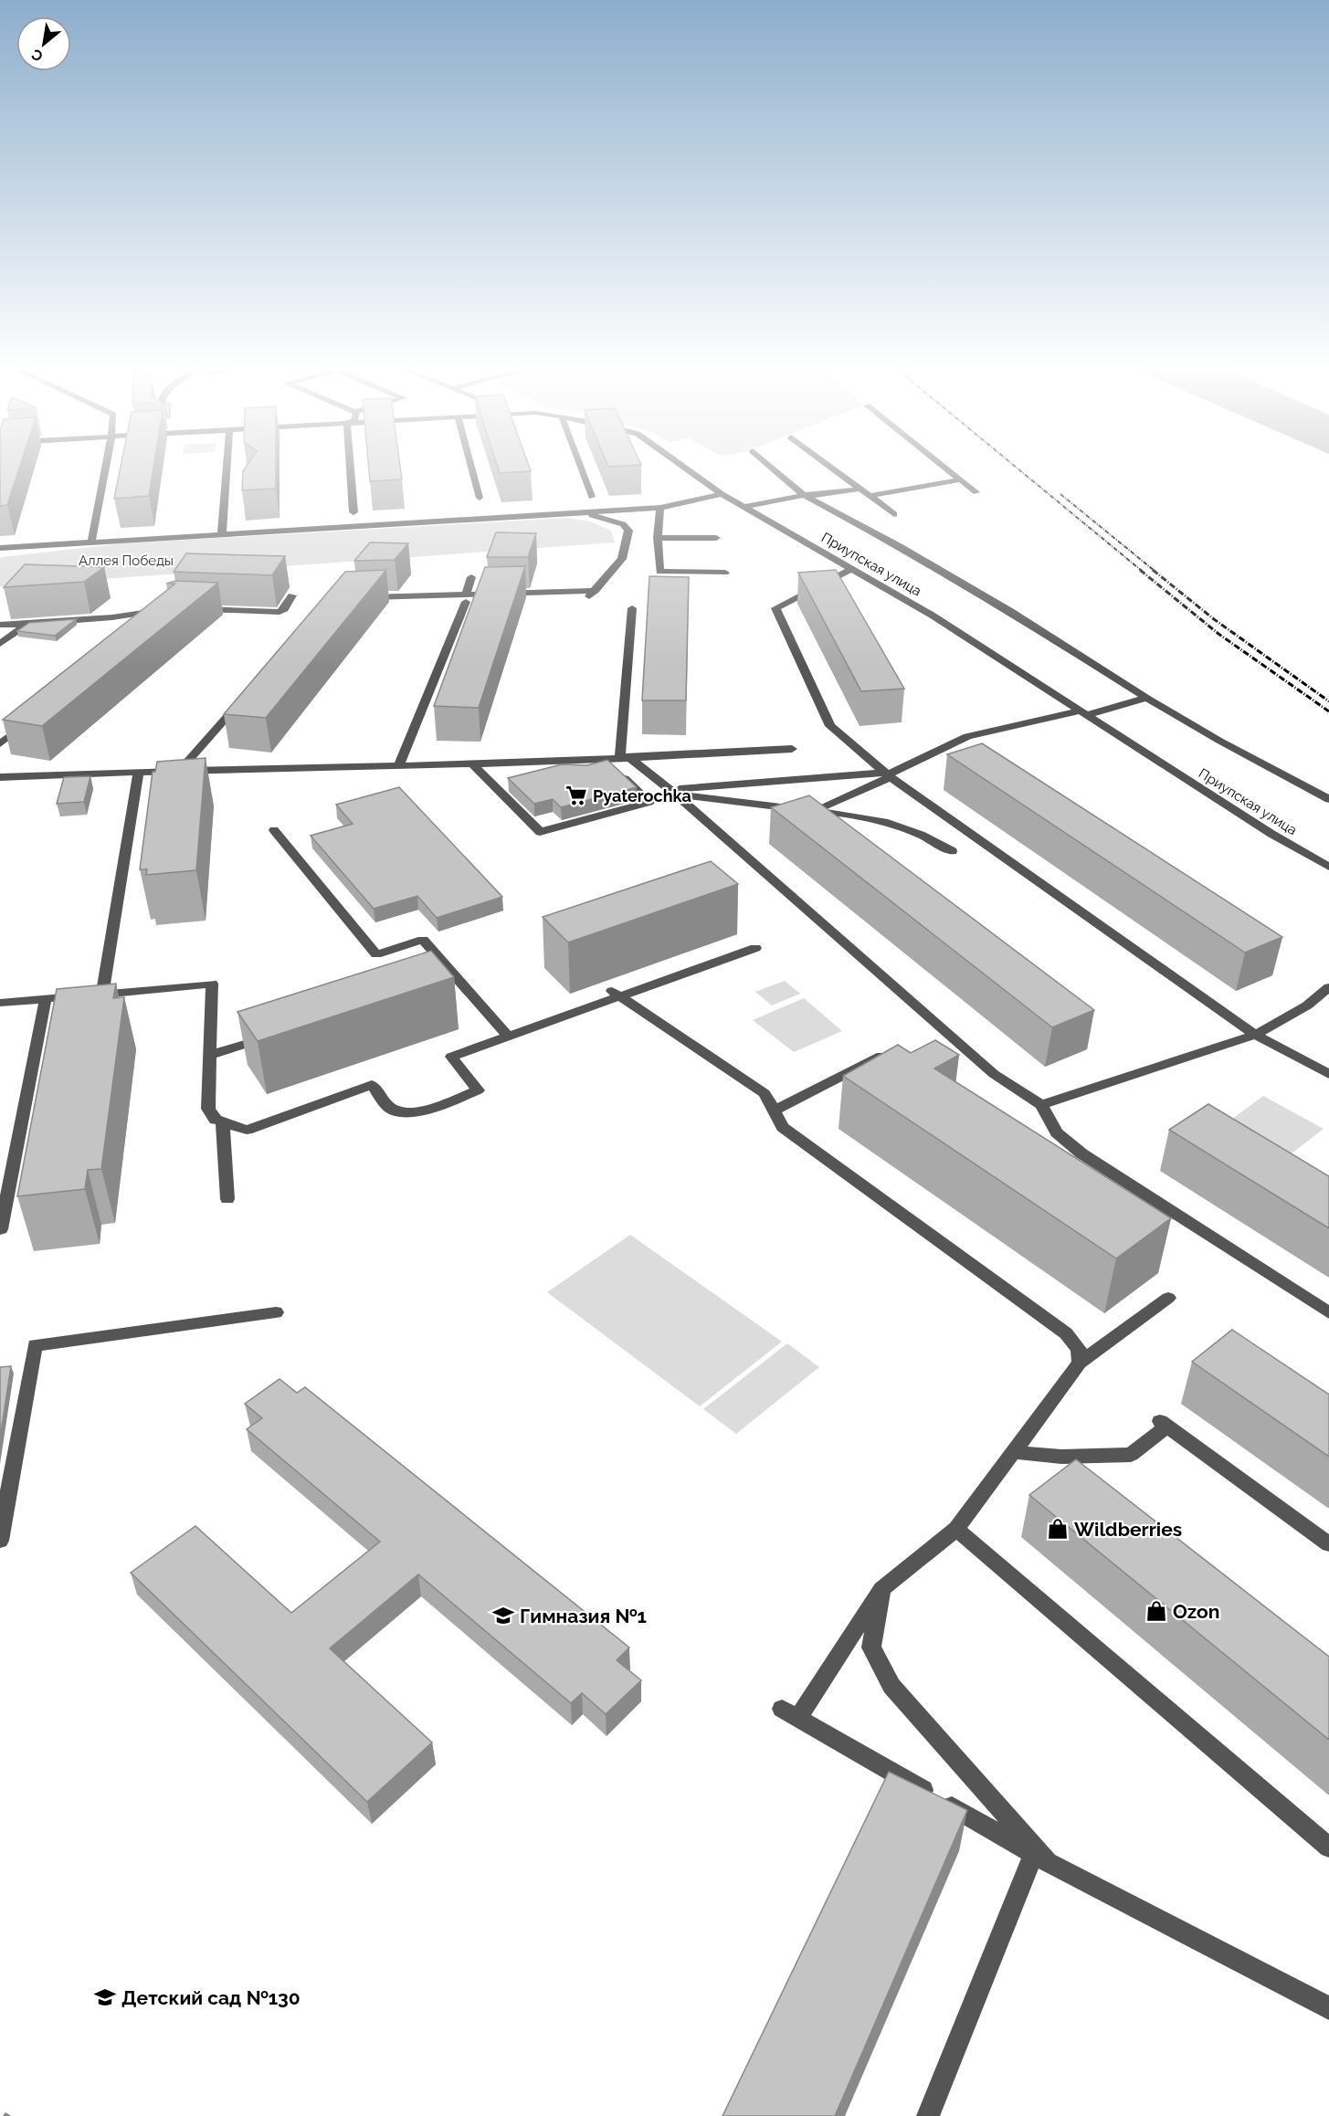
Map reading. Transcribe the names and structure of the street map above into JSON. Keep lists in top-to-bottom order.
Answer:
{
  "streets": {
    "street": ["Приупская улица"]
  },
  "parks": ["Аллея Победы"],
  "places": {
    "supermarket": ["Pyaterochka"],
    "shop": ["Wildberries", "Ozon"],
    "school or university": ["Гимназия №1", "Детский сад №130"]
  },
  "north": "bottom left"
}
